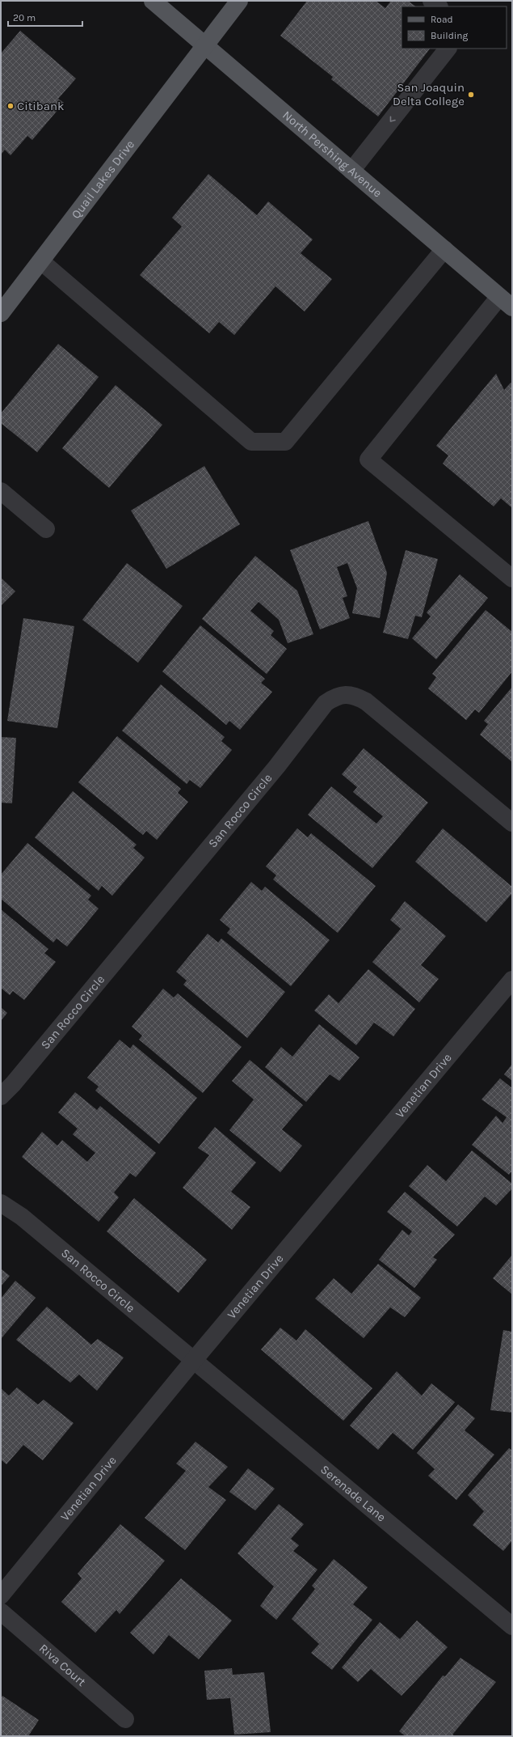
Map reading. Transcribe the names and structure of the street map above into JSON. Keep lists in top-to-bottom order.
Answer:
{
  "streets": {
    "main road": ["North Pershing Avenue", "Quail Lakes Drive"],
    "street": [
      "San Rocco Circle",
      "Venetian Drive",
      "Serenade Lane",
      "Riva Court"
    ]
  },
  "crossings": [
    ["North Pershing Avenue", "Quail Lakes Drive"],
    ["San Rocco Circle", "Venetian Drive"],
    ["San Rocco Circle", "Serenade Lane"],
    ["Venetian Drive", "Serenade Lane"]
  ],
  "places": ["San Joaquin Delta College", "Citibank"],
  "legend": ["Road", "Building"],
  "scale_bar": "20 m"
}
